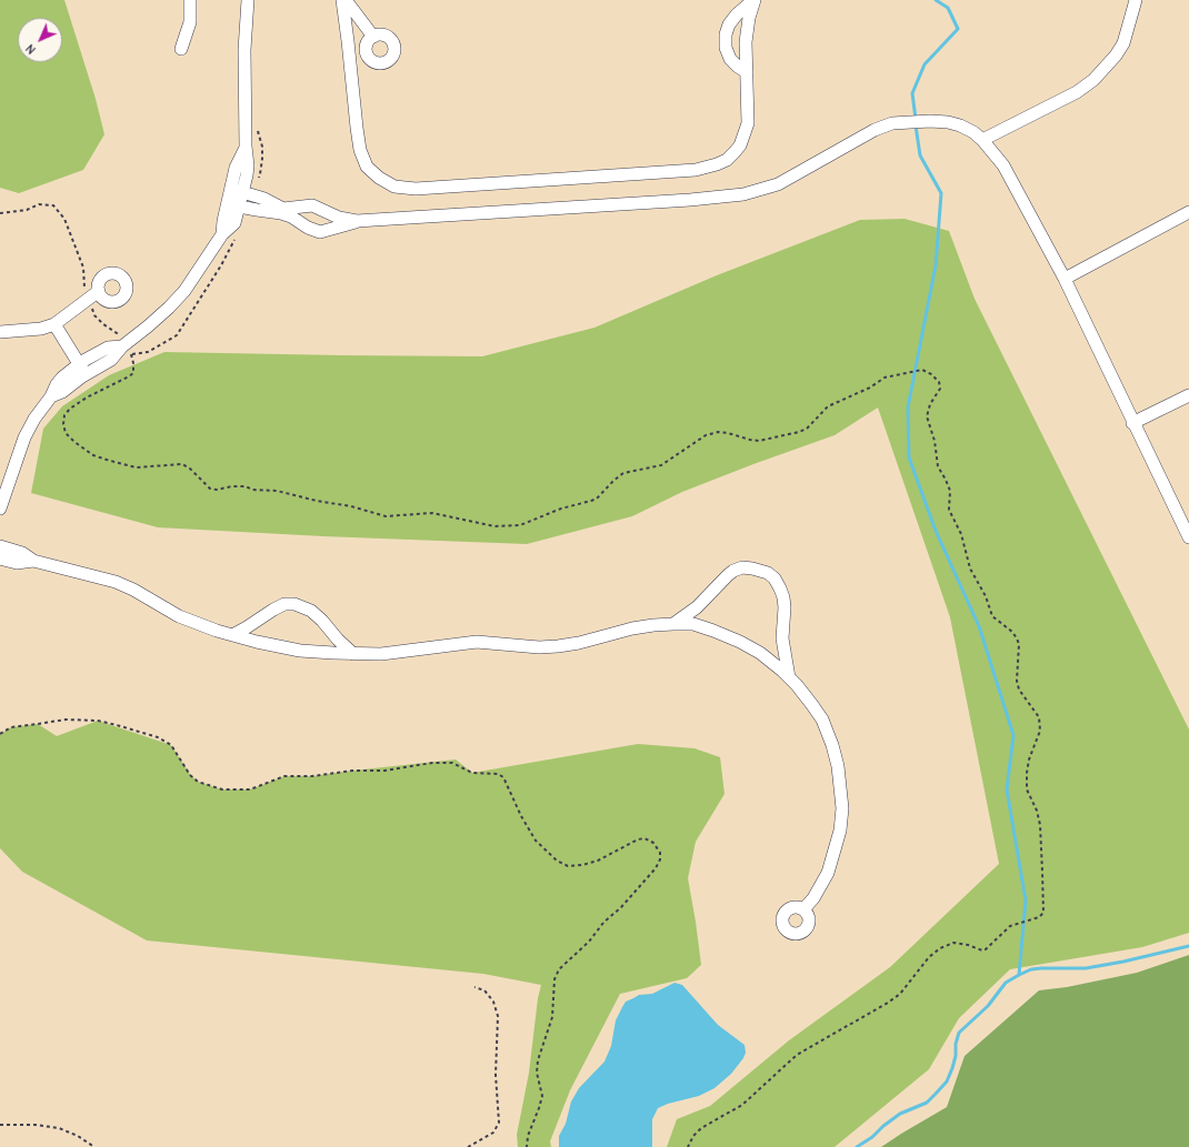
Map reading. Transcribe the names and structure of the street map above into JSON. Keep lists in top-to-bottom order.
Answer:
{
  "north": "bottom left"
}
